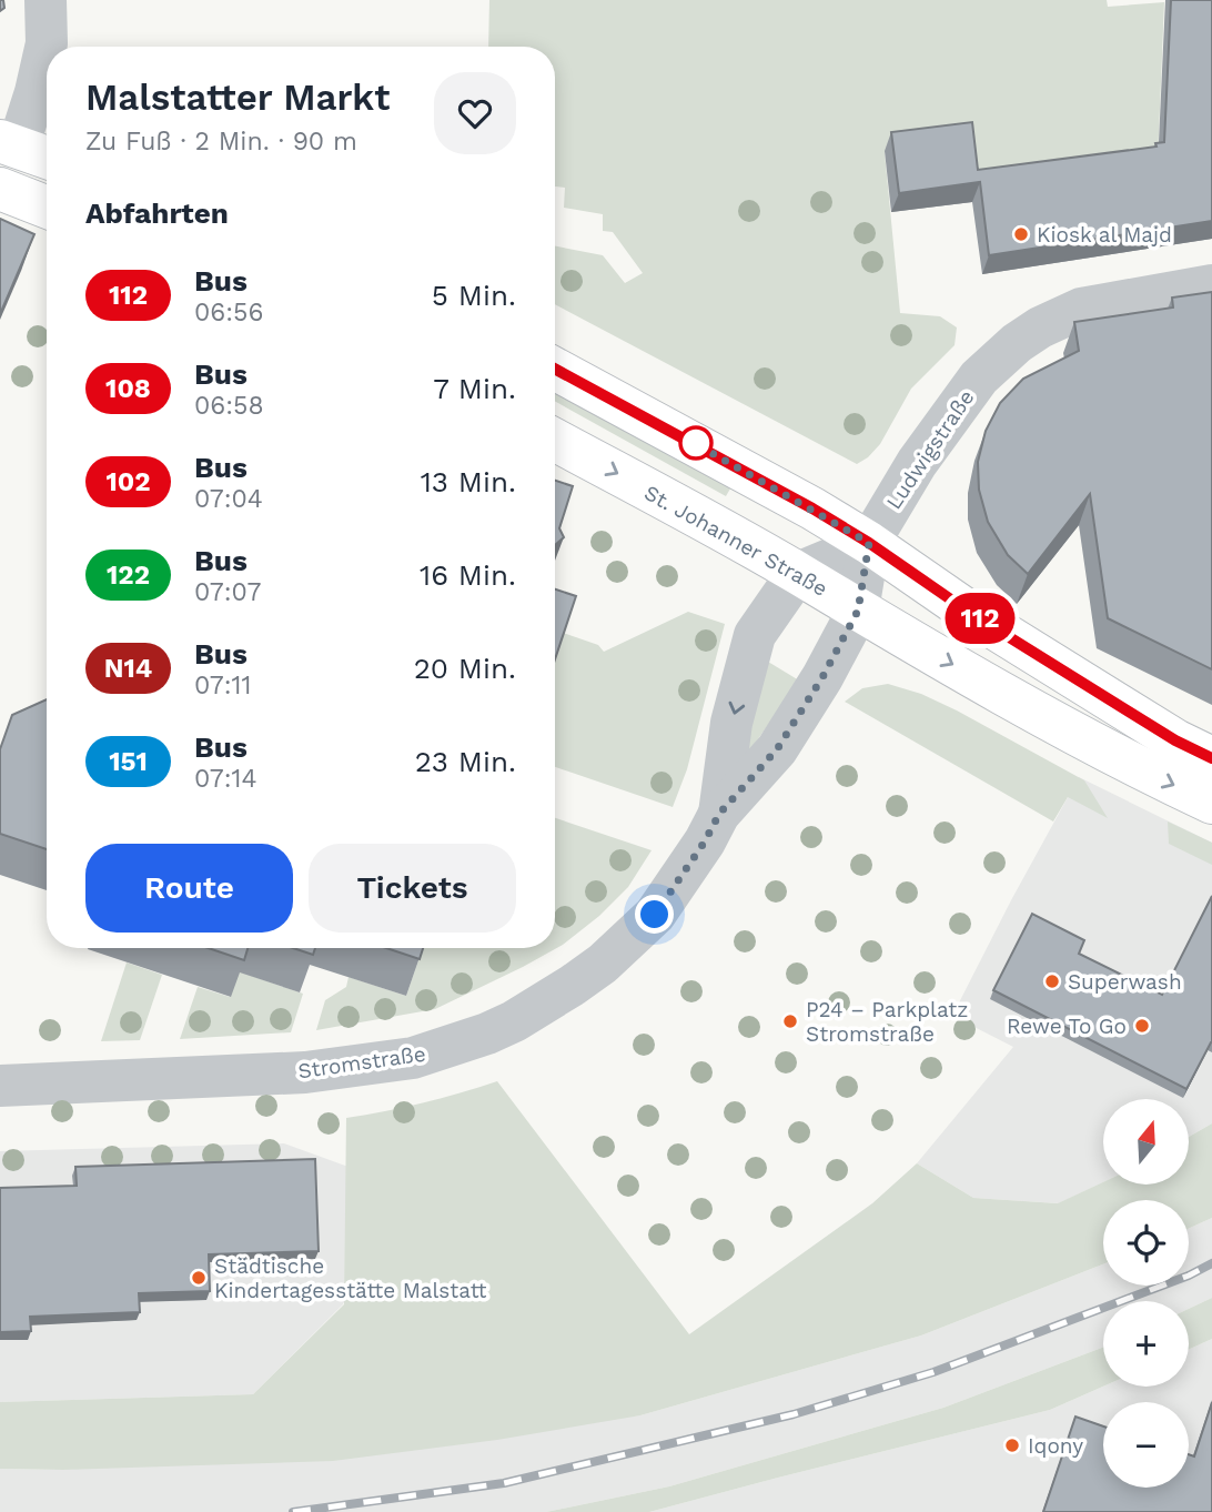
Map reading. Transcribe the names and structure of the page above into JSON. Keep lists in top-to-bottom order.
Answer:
{
  "streets": {
    "main road": ["St. Johanner Straße"],
    "street": ["Ludwigstraße", "Stromstraße"]
  },
  "crossings": [
    ["Ludwigstraße", "Stromstraße"],
    ["St. Johanner Straße", "Stromstraße"]
  ],
  "places": [
    "Kiosk al Majd",
    "Superwash",
    "P24 – Parkplatz Stromstraße",
    "Rewe To Go",
    "Städtische Kindertagesstätte Malstatt",
    "Iqony"
  ],
  "lines": ["bus line 112"],
  "north": "top",
  "page": {
    "on_map": "112",
    "heading": [
      ["Malstatter Markt", "Zu Fuß · 2 Min. · 90 m"],
      "Abfahrten"
    ],
    "list": [
      {
        "mark": "112",
        "name": "Bus",
        "note": "06:56",
        "value": "5 Min."
      },
      {
        "mark": "108",
        "name": "Bus",
        "note": "06:58",
        "value": "7 Min."
      },
      {
        "mark": "102",
        "name": "Bus",
        "note": "07:04",
        "value": "13 Min."
      },
      {
        "mark": "122",
        "name": "Bus",
        "note": "07:07",
        "value": "16 Min."
      },
      {
        "mark": "N14",
        "name": "Bus",
        "note": "07:11",
        "value": "20 Min."
      },
      {
        "mark": "151",
        "name": "Bus",
        "note": "07:14",
        "value": "23 Min."
      }
    ],
    "buttons": ["Route", "Tickets"],
    "map_buttons": ["+", "−"]
  }
}
